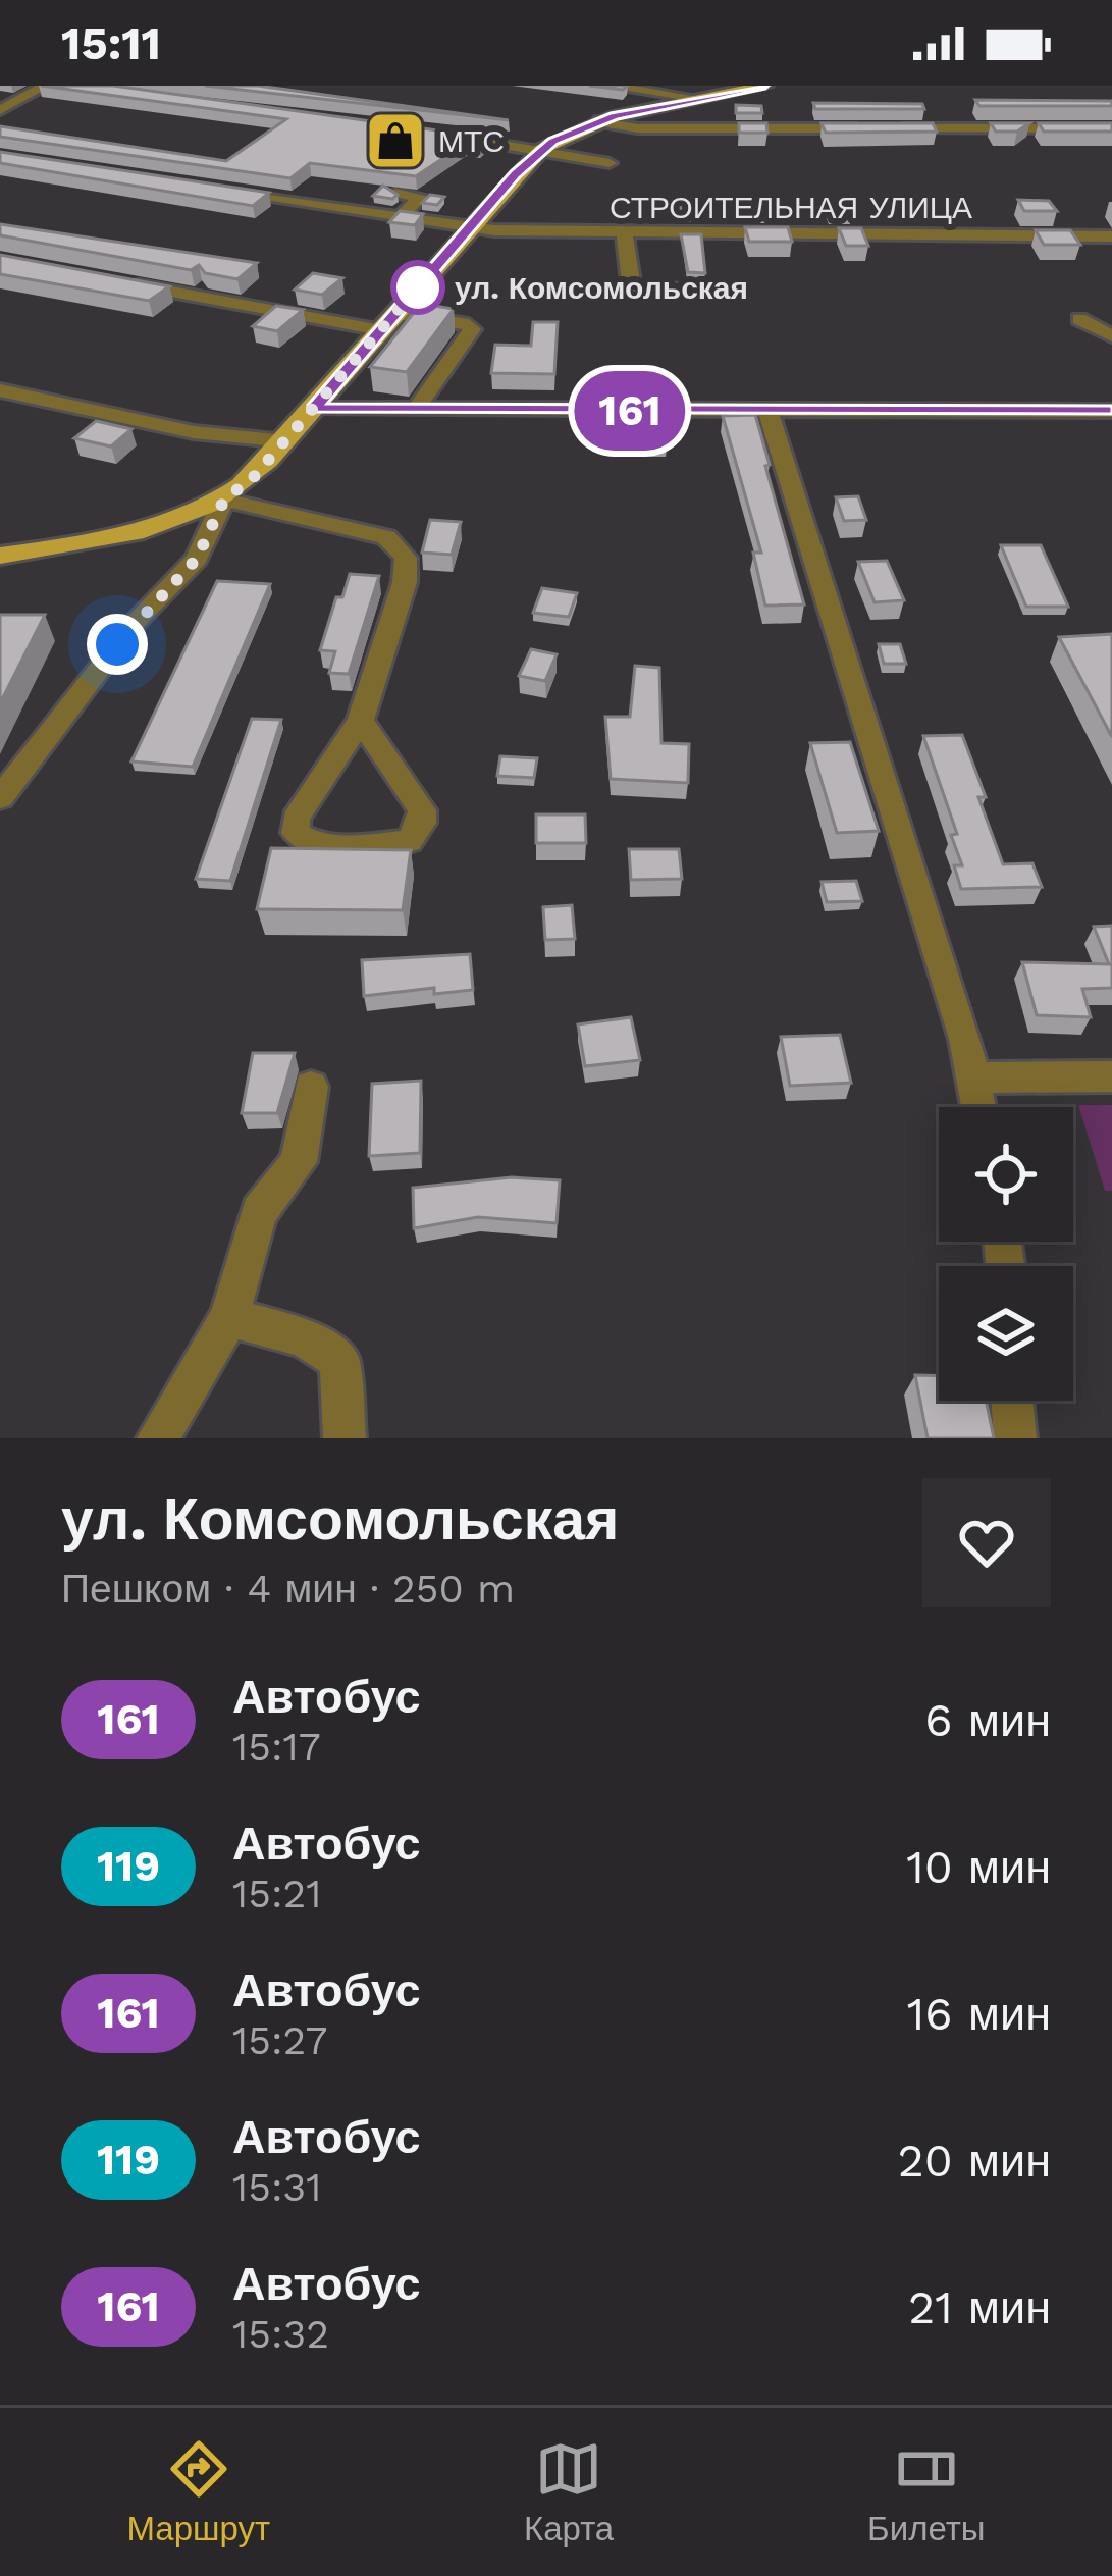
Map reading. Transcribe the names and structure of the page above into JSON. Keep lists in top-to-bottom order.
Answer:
{
  "streets": {
    "street": ["СТРОИТЕЛЬНАЯ УЛИЦА"]
  },
  "places": {
    "shop": ["МТС"],
    "other": ["ул. Комсомольская"]
  },
  "lines": ["bus line 161"],
  "page": {
    "status": "15:11",
    "on_map": "161",
    "heading": ["ул. Комсомольская", "Пешком · 4 мин · 250 m"],
    "list": [
      {
        "mark": "161",
        "name": "Автобус",
        "note": "15:17",
        "value": "6 мин"
      },
      {
        "mark": "119",
        "name": "Автобус",
        "note": "15:21",
        "value": "10 мин"
      },
      {
        "mark": "161",
        "name": "Автобус",
        "note": "15:27",
        "value": "16 мин"
      },
      {
        "mark": "119",
        "name": "Автобус",
        "note": "15:31",
        "value": "20 мин"
      },
      {
        "mark": "161",
        "name": "Автобус",
        "note": "15:32",
        "value": "21 мин"
      }
    ],
    "tabs": ["Маршрут", "Карта", "Билеты"]
  }
}
